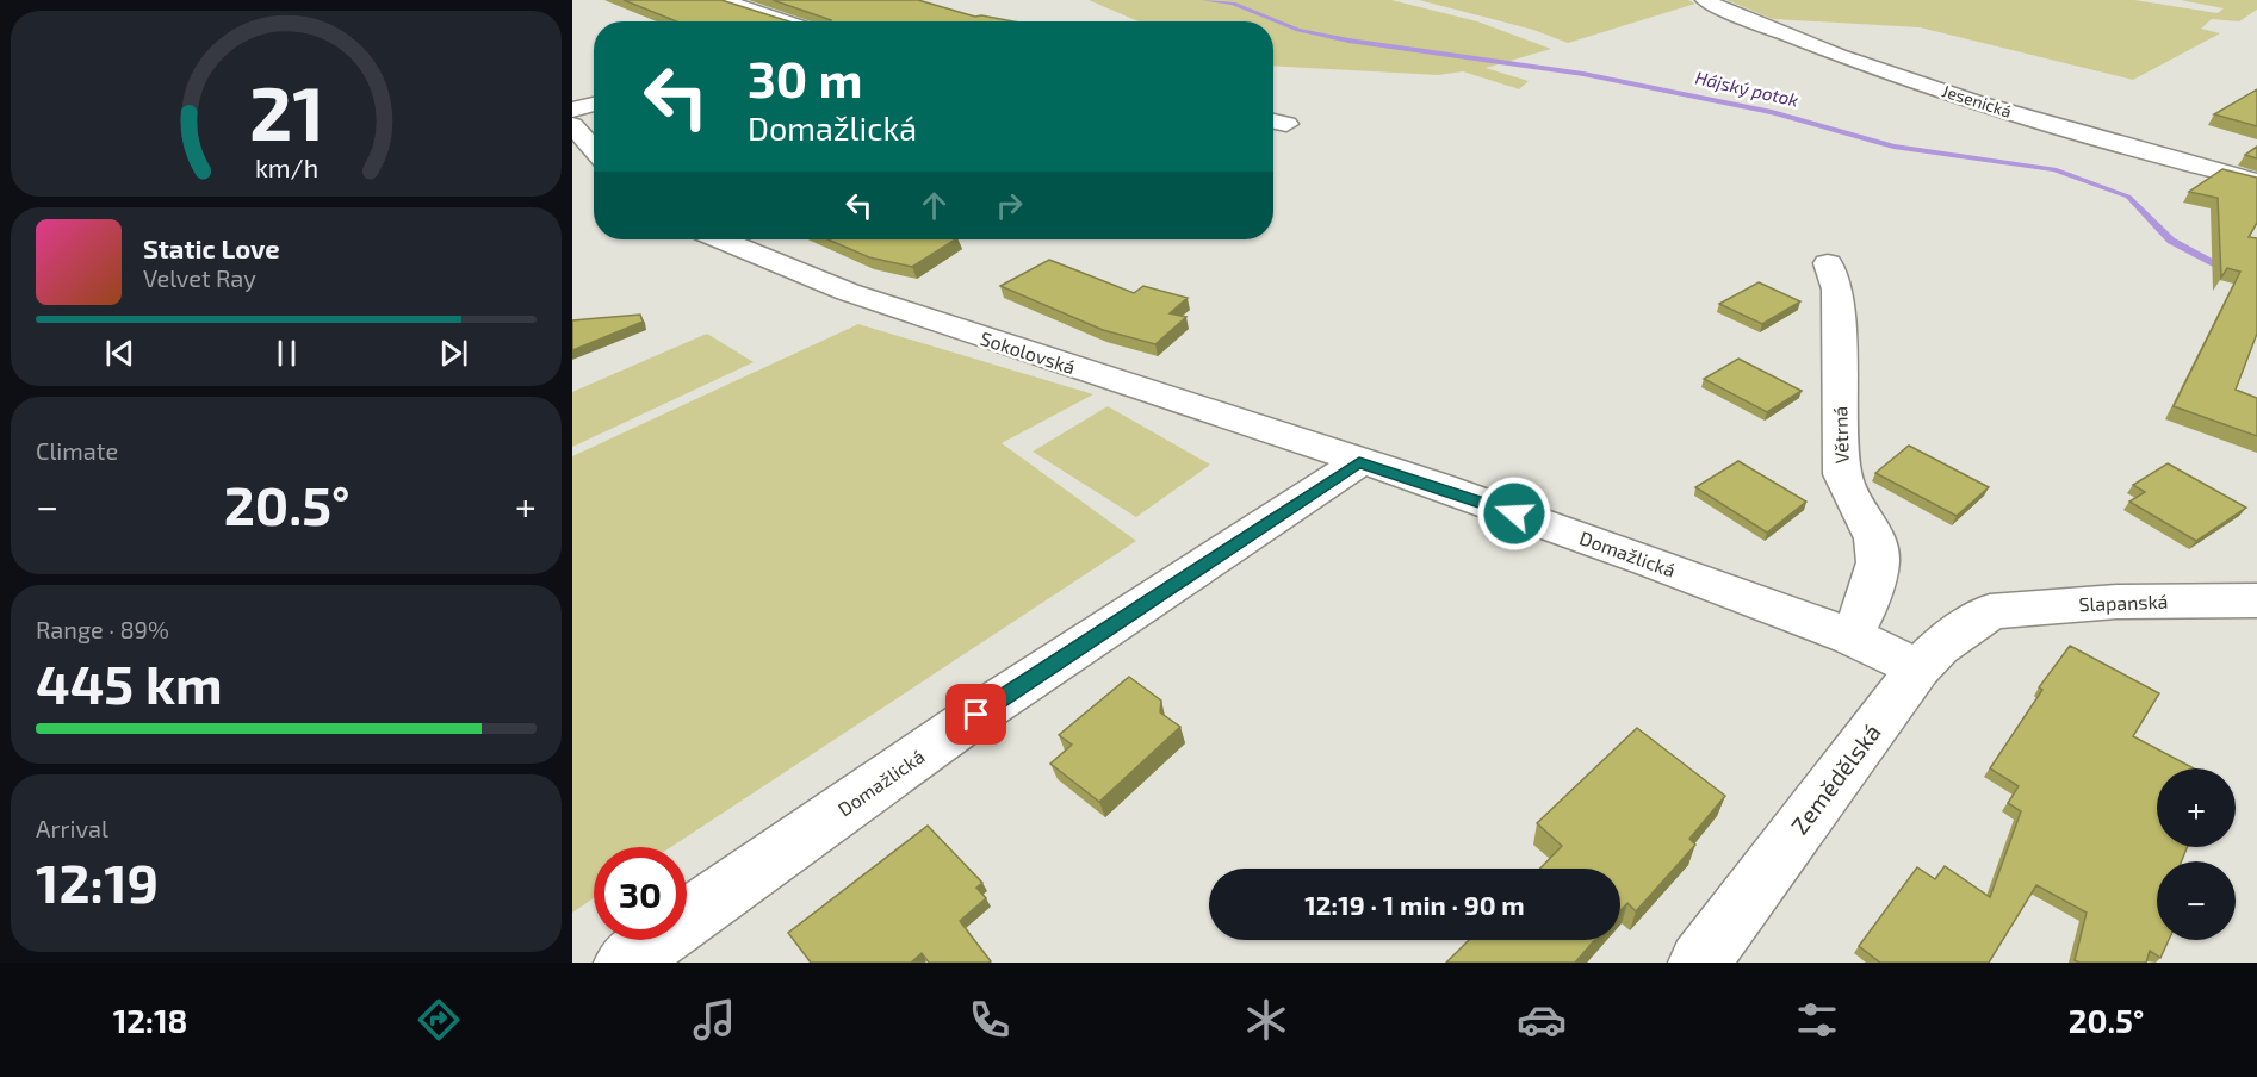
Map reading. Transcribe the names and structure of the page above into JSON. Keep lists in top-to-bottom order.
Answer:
{
  "streets": {
    "street": [
      "Jesenická",
      "Sokolovská",
      "Větrná",
      "Domažlická",
      "Slapanská",
      "Zemědělská"
    ]
  },
  "crossings": [
    ["Sokolovská", "Domažlická"],
    ["Větrná", "Domažlická"],
    ["Domažlická", "Zemědělská"],
    ["Slapanská", "Zemědělská"]
  ],
  "water": ["Hájský potok"],
  "page": {
    "turn": ["30 m", "Domažlická"],
    "song": ["Static Love", "Velvet Ray"],
    "tile": [
      "Climate",
      ["Range · 89%", "445 km"],
      ["Arrival", "12:19"]
    ],
    "heat": ["−", "20.5°", "+"],
    "map_buttons": ["+", "−"],
    "limit": "30",
    "trip": "12:19 · 1 min · 90 m",
    "tabs": ["12:18", "20.5°"],
    "gauge": ["21", "km/h"]
  }
}
